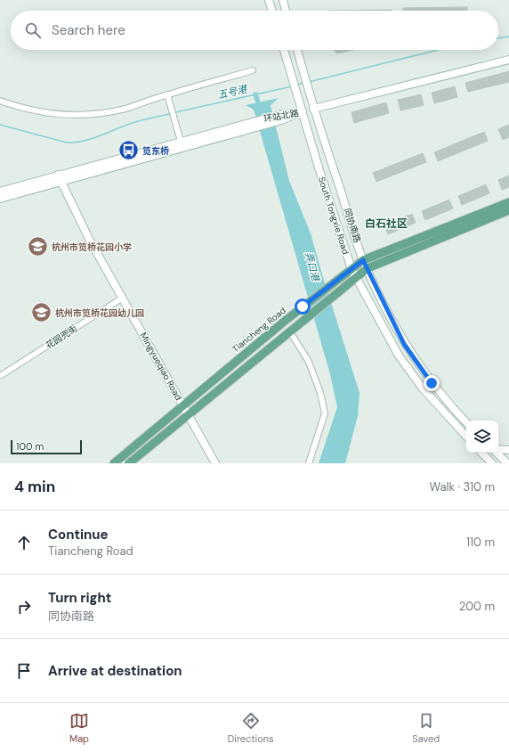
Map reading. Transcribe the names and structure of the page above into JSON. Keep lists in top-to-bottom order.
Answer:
{
  "streets": {
    "main road": [
      "环站北路",
      "South Tongxie Road",
      "同协南路",
      "Tiancheng Road",
      "Mingyueqiao Road"
    ],
    "street": ["花园兜街"]
  },
  "crossings": [
    ["环站北路", "South Tongxie Road"],
    ["环站北路", "Mingyueqiao Road"],
    ["South Tongxie Road", "Tiancheng Road"],
    ["同协南路", "Tiancheng Road"],
    ["Tiancheng Road", "Mingyueqiao Road"],
    ["花园兜街", "Mingyueqiao Road"]
  ],
  "districts": ["白石社区"],
  "water": ["五号港", "弄口港"],
  "places": {
    "bus stop": ["笕东桥"],
    "school or university": ["杭州市笕桥花园小学", "杭州市笕桥花园幼儿园"]
  },
  "scale_bar": "100 m",
  "page": {
    "search": "Search here",
    "scale": "100 m",
    "heading": ["4 min", "Walk · 310 m"],
    "list": [
      ["Continue", "Tiancheng Road", "110 m"],
      ["Turn right", "同协南路", "200 m"],
      "Arrive at destination"
    ],
    "nav": ["Map", "Directions", "Saved"]
  }
}
